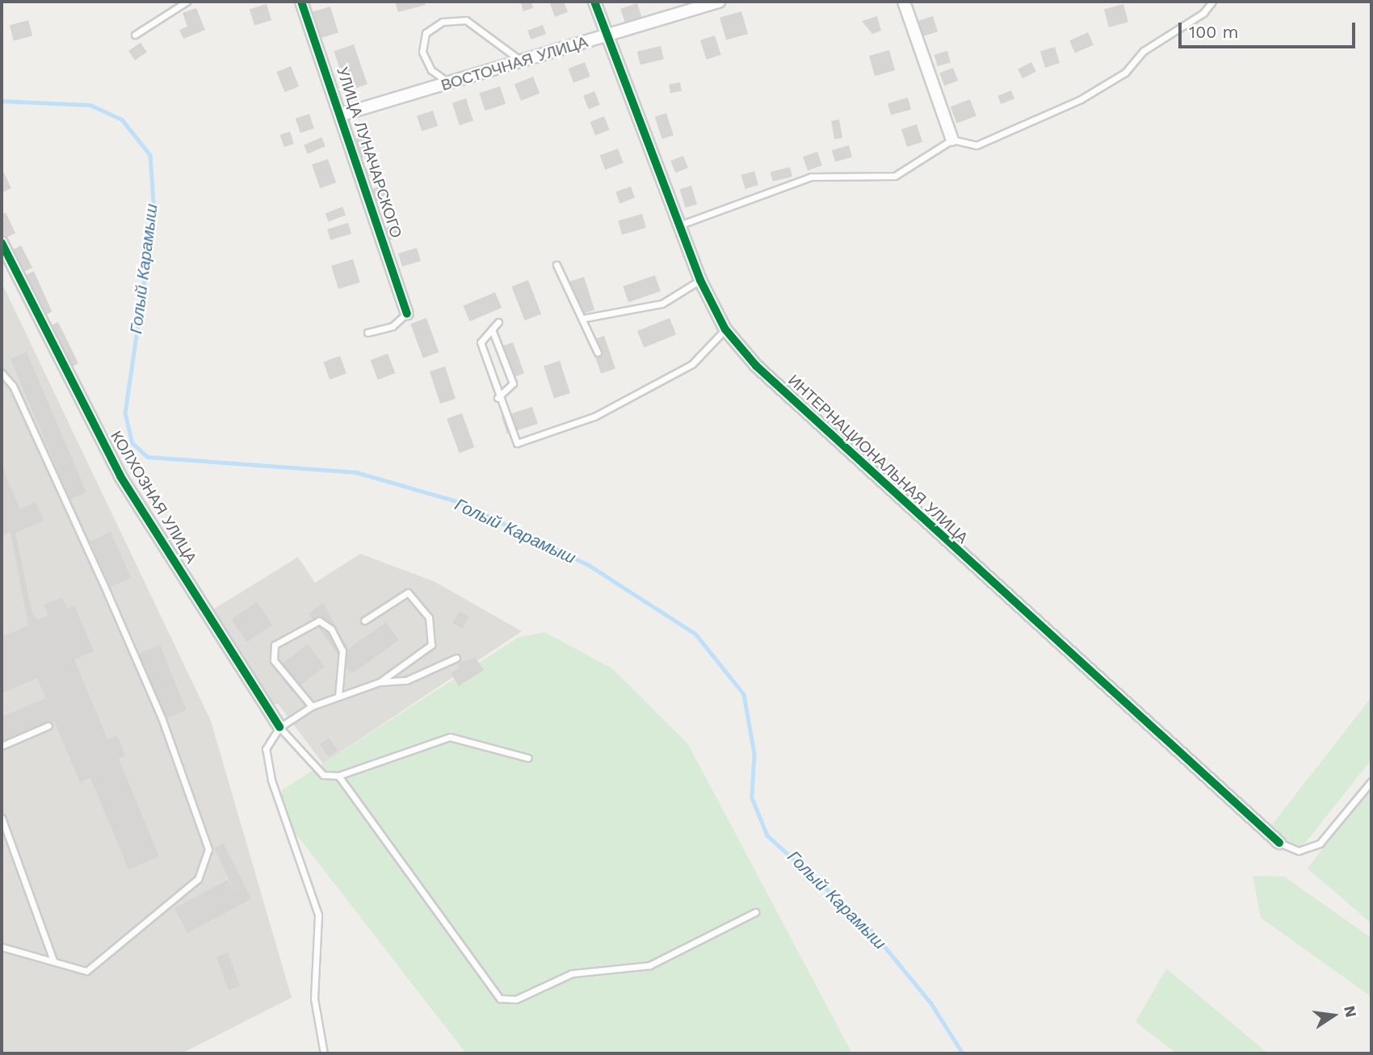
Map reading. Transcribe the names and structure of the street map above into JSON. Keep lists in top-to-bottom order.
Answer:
{
  "streets": {
    "street": [
      "ВОСТОЧНАЯ УЛИЦА",
      "УЛИЦА ЛУНАЧАРСКОГО",
      "ИНТЕРНАЦИОНАЛЬНАЯ УЛИЦА",
      "КОЛХОЗНАЯ УЛИЦА"
    ]
  },
  "crossings": [
    ["ВОСТОЧНАЯ УЛИЦА", "УЛИЦА ЛУНАЧАРСКОГО"],
    ["ВОСТОЧНАЯ УЛИЦА", "ИНТЕРНАЦИОНАЛЬНАЯ УЛИЦА"]
  ],
  "water": ["Голый Карамыш"],
  "scale_bar": "100 m",
  "north": "right"
}
